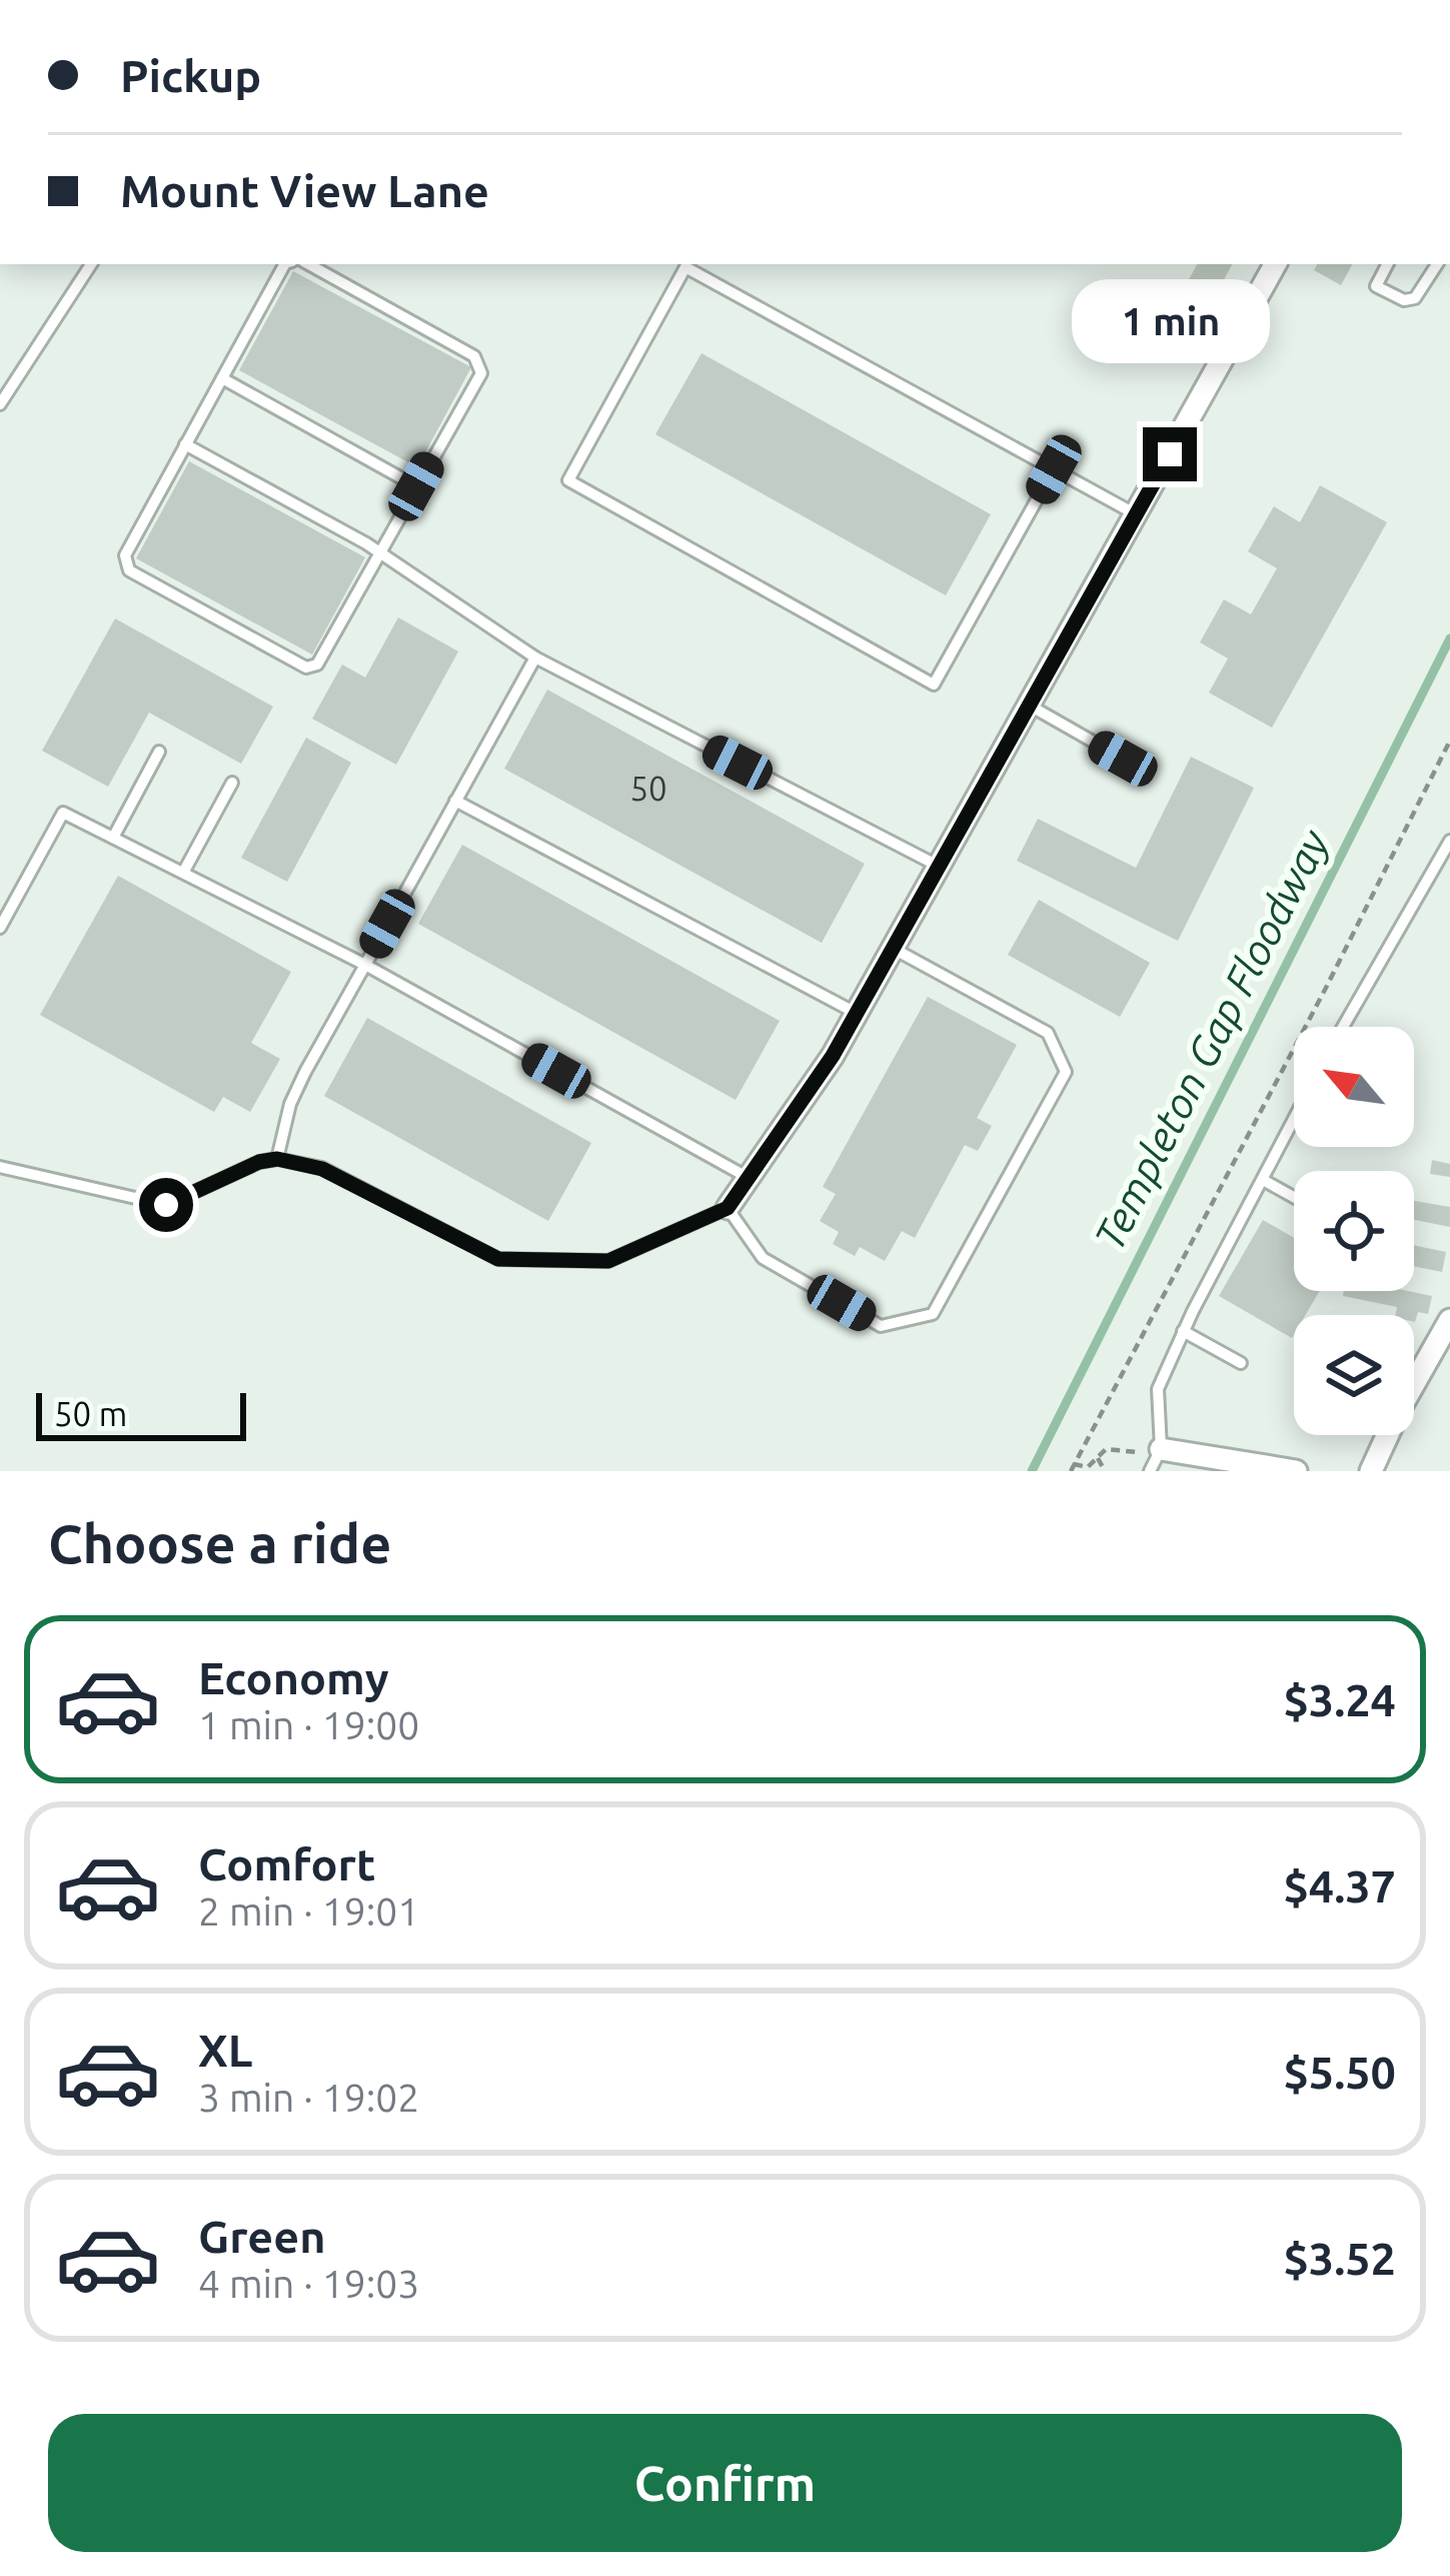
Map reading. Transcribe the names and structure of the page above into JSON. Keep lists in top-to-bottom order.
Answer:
{
  "water": ["Templeton Gap Floodway"],
  "house_numbers": ["50"],
  "scale_bar": "50 m",
  "north": "top left",
  "page": {
    "banner": ["Pickup", "Mount View Lane"],
    "bubble": "1 min",
    "scale": "50 m",
    "heading": "Choose a ride",
    "list": [
      {
        "name": "Economy",
        "note": "1 min · 19:00",
        "value": "$3.24"
      },
      {
        "name": "Comfort",
        "note": "2 min · 19:01",
        "value": "$4.37"
      },
      {
        "name": "XL",
        "note": "3 min · 19:02",
        "value": "$5.50"
      },
      {
        "name": "Green",
        "note": "4 min · 19:03",
        "value": "$3.52"
      }
    ],
    "buttons": "Confirm"
  }
}
